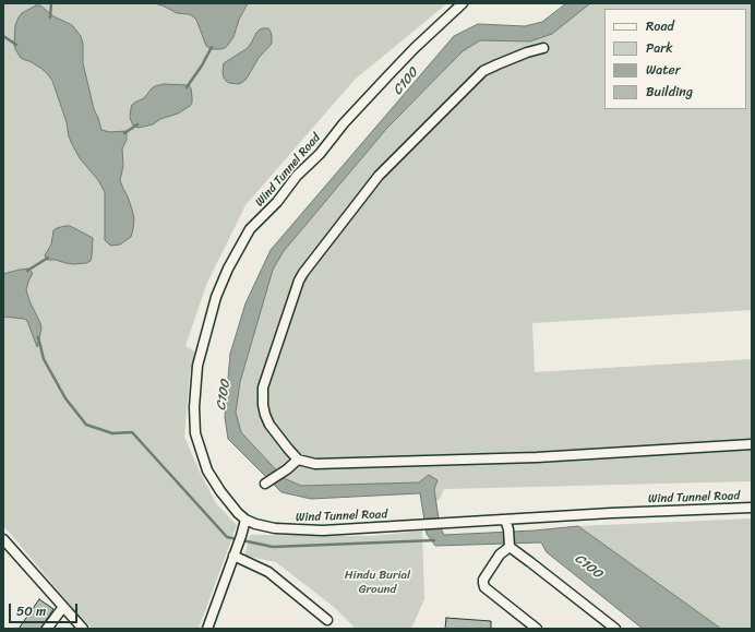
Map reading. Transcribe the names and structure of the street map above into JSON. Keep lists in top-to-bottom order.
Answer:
{
  "streets": {
    "street": ["Wind Tunnel Road"]
  },
  "water": ["C100"],
  "parks": ["Hindu Burial Ground"],
  "legend": [
    "Road",
    "Park",
    "Water",
    "Building"
  ],
  "scale_bar": "50 m"
}
